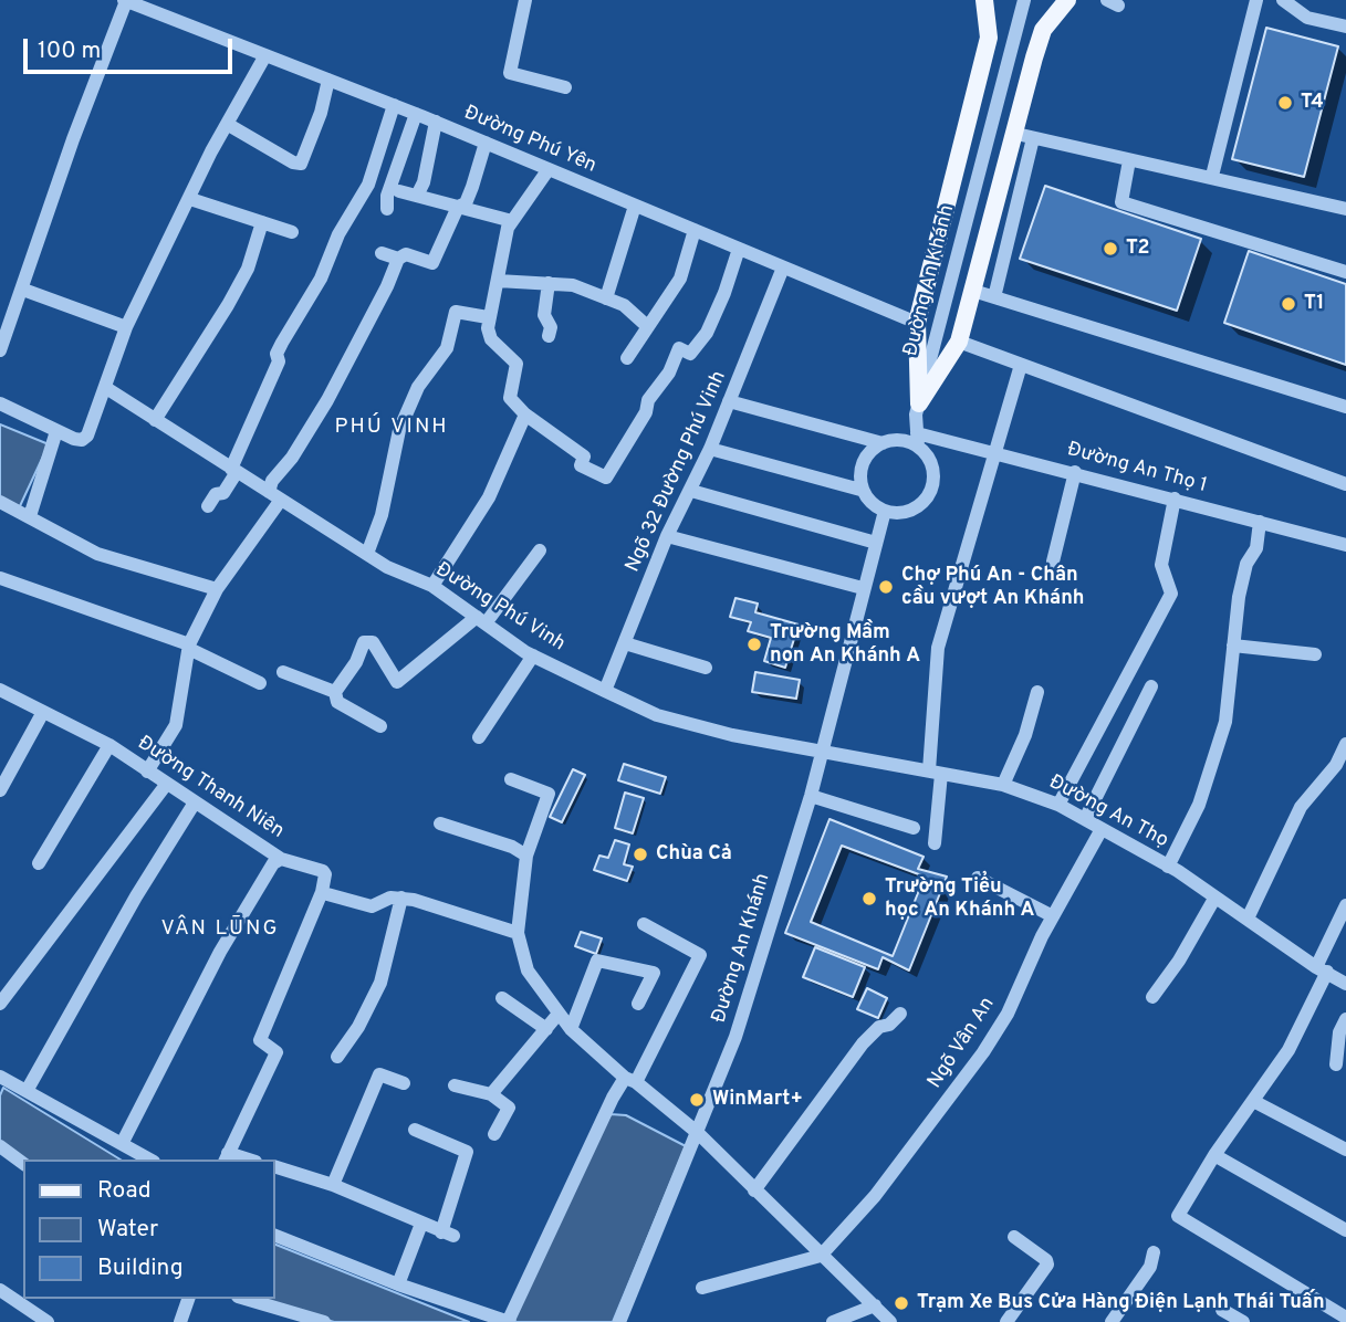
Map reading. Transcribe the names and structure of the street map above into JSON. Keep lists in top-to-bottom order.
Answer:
{
  "streets": {
    "street": [
      "Đường Phú Yên",
      "Đường An Khánh",
      "Đường An Thọ 1",
      "Ngõ 32 Đường Phú Vinh",
      "Đường Phú Vinh",
      "Đường Thanh Niên",
      "Đường An Thọ",
      "Ngõ Vân An"
    ]
  },
  "crossings": [
    ["Đường Phú Yên", "Ngõ 32 Đường Phú Vinh"],
    ["Đường An Khánh", "Đường An Thọ 1"],
    ["Đường An Khánh", "Đường Phú Vinh"],
    ["Đường An Khánh", "Đường An Thọ"],
    ["Ngõ 32 Đường Phú Vinh", "Đường Phú Vinh"],
    ["Đường Phú Vinh", "Đường An Thọ"],
    ["Đường An Thọ", "Ngõ Vân An"]
  ],
  "districts": ["PHÚ VINH", "VÂN LŨNG"],
  "places": [
    "T4",
    "T2",
    "T1",
    "Chợ Phú An - Chân cầu vượt An Khánh",
    "Trường Mầm non An Khánh A",
    "Chùa Cả",
    "Trường Tiểu học An Khánh A",
    "WinMart+",
    "Trạm Xe Bus Cửa Hàng Điện Lạnh Thái Tuấn"
  ],
  "legend": ["Road", "Water", "Building"],
  "scale_bar": "100 m"
}
